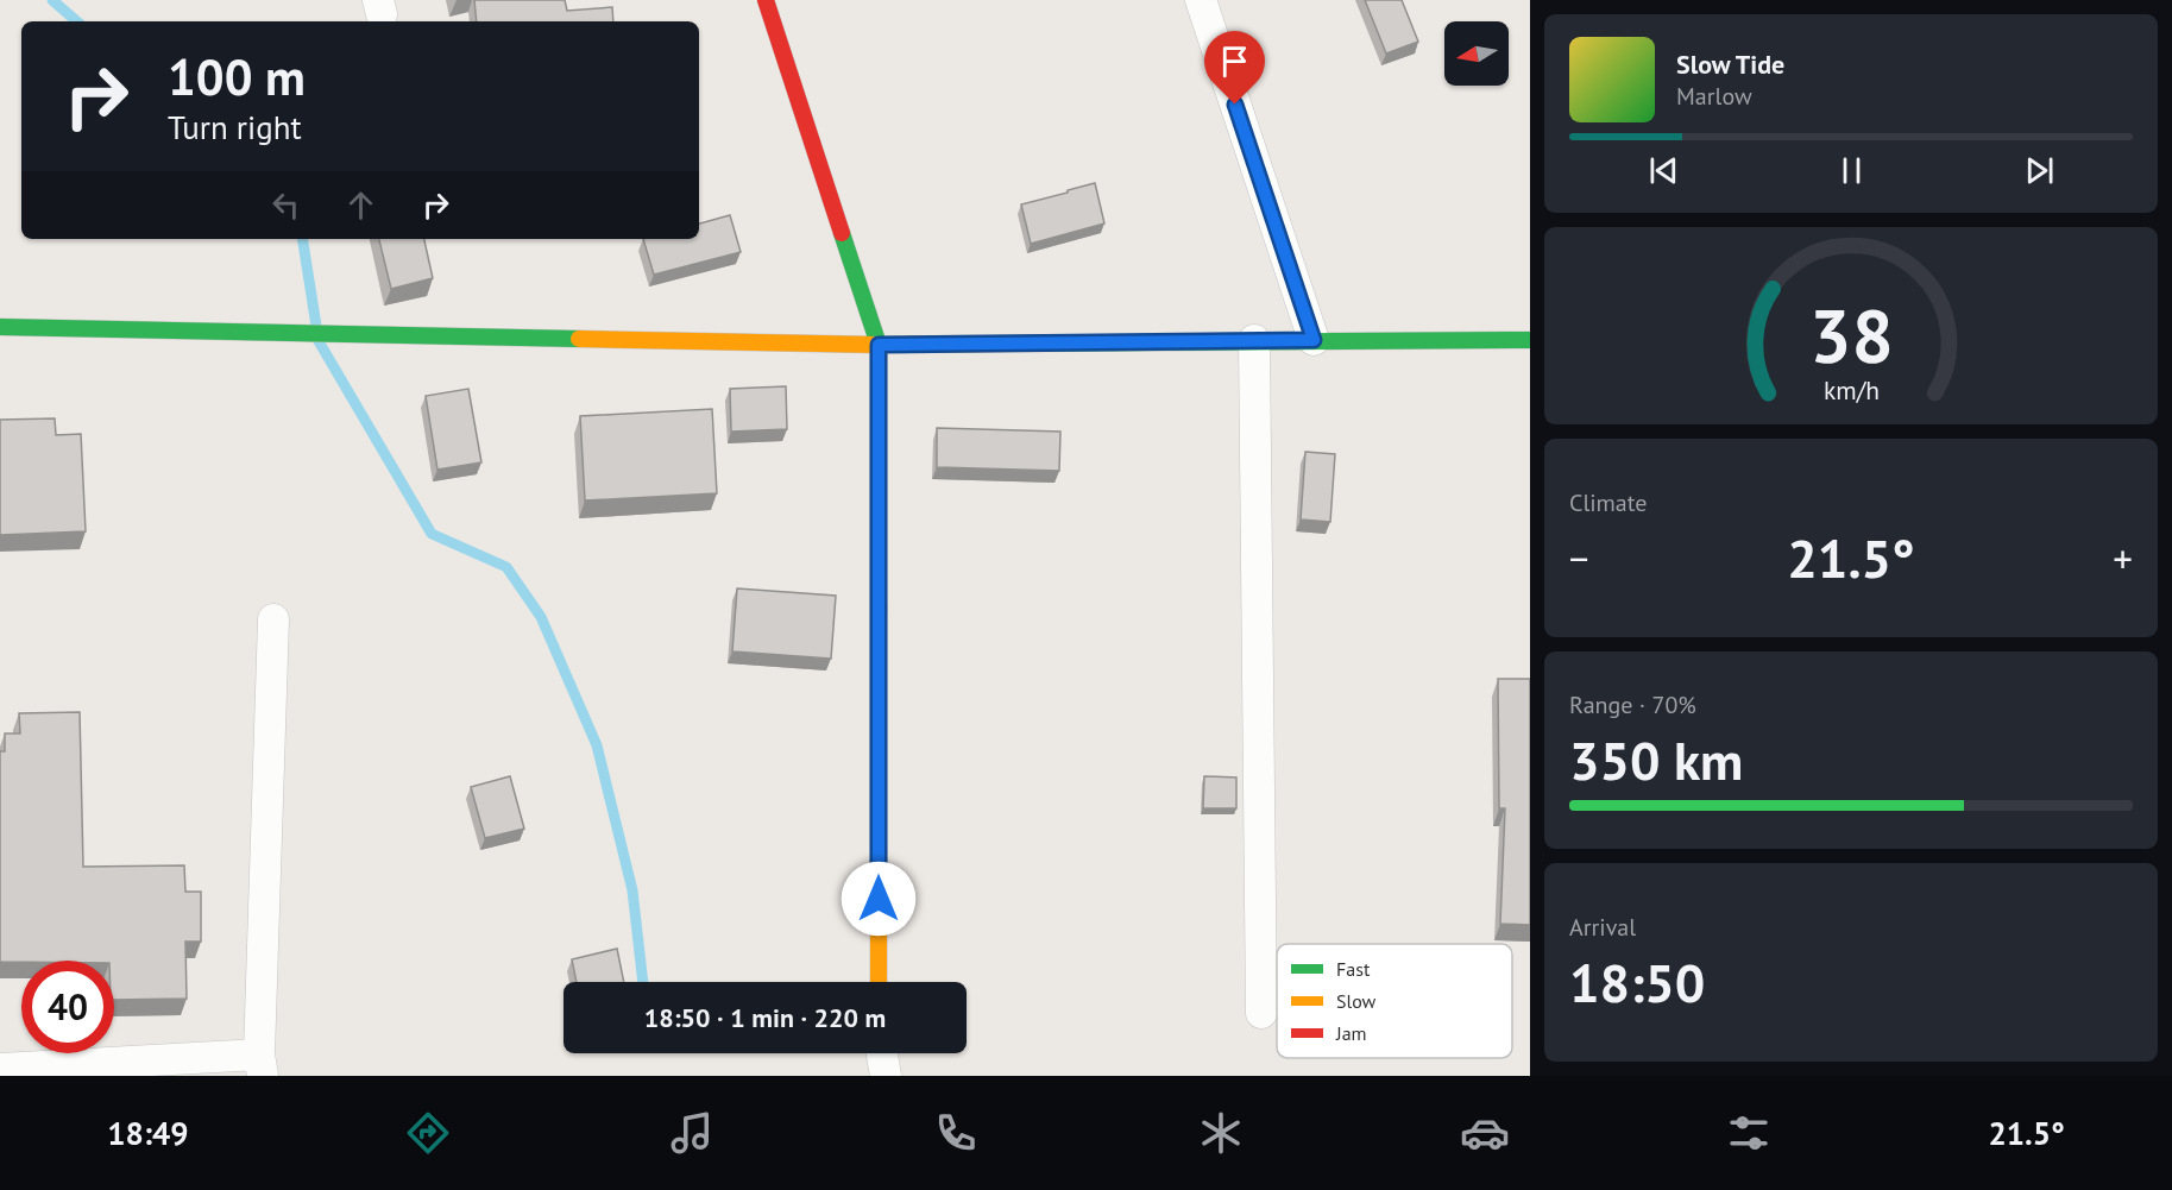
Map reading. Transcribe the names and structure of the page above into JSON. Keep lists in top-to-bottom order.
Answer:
{
  "legend": ["Fast", "Slow", "Jam"],
  "north": "left",
  "page": {
    "turn": ["100 m", "Turn right"],
    "song": ["Slow Tide", "Marlow"],
    "tile": [
      "Climate",
      ["Range · 70%", "350 km"],
      ["Arrival", "18:50"]
    ],
    "heat": ["−", "21.5°", "+"],
    "limit": "40",
    "trip": "18:50 · 1 min · 220 m",
    "tabs": ["18:49", "21.5°"],
    "gauge": ["38", "km/h"]
  }
}
